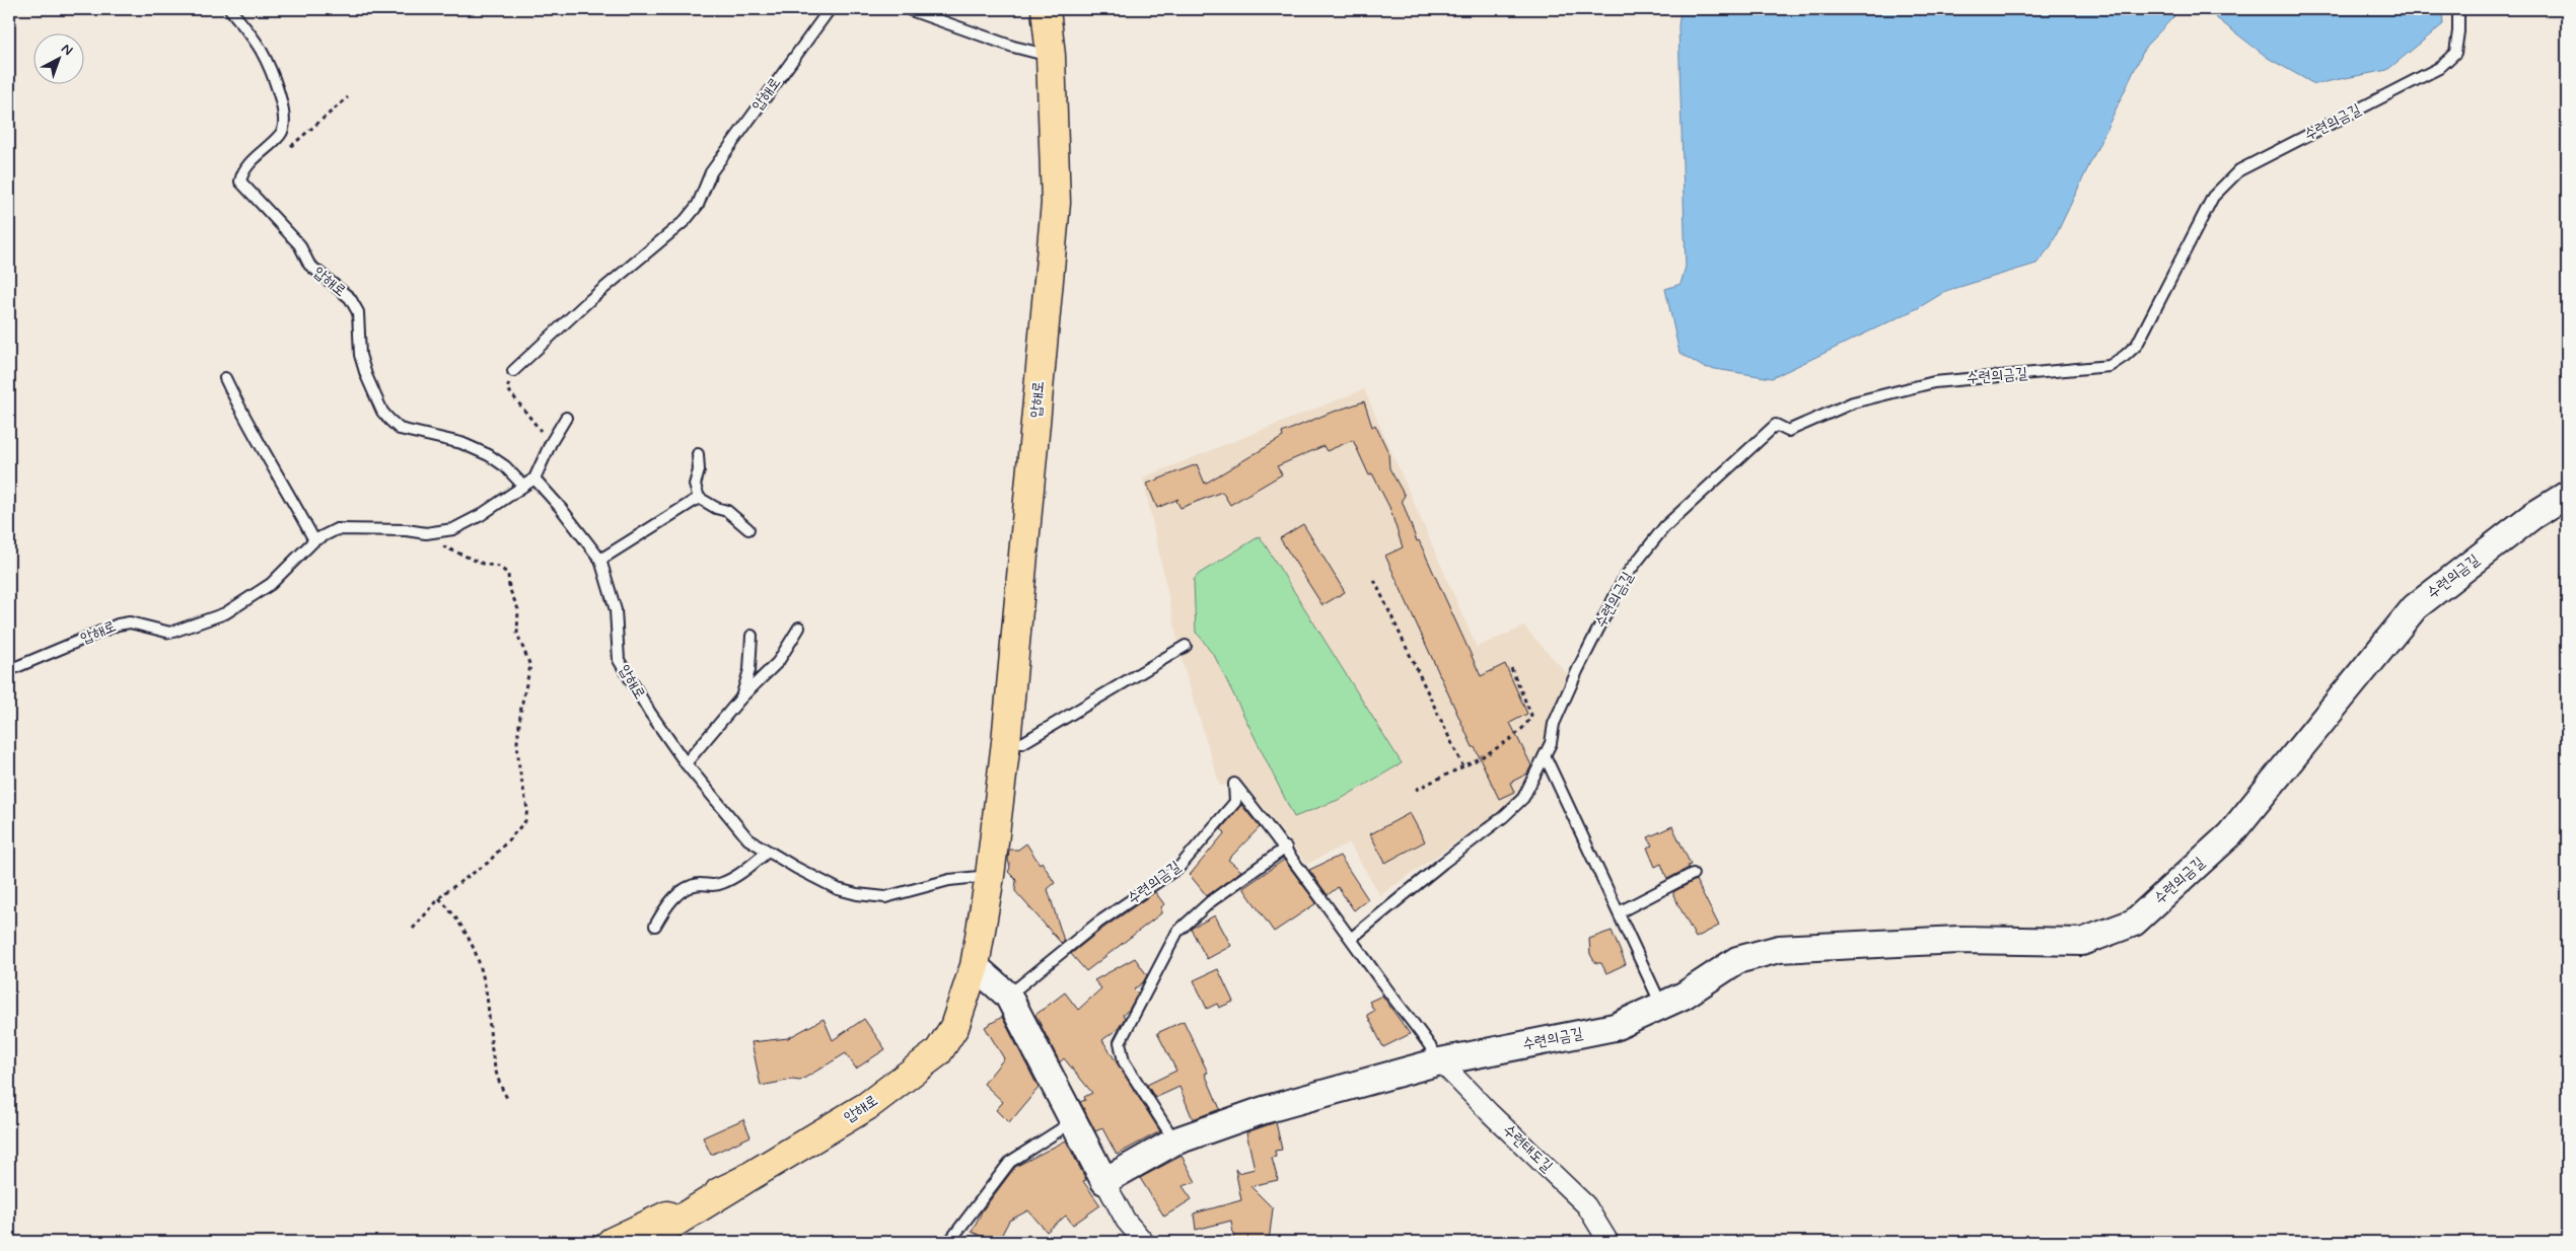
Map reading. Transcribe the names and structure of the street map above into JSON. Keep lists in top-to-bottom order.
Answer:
{
  "streets": {
    "main road": ["압해로"],
    "street": ["수련의금길", "수련태도길"]
  },
  "crossings": [
    ["수련의금길", "수련태도길"]
  ],
  "north": "top right"
}
